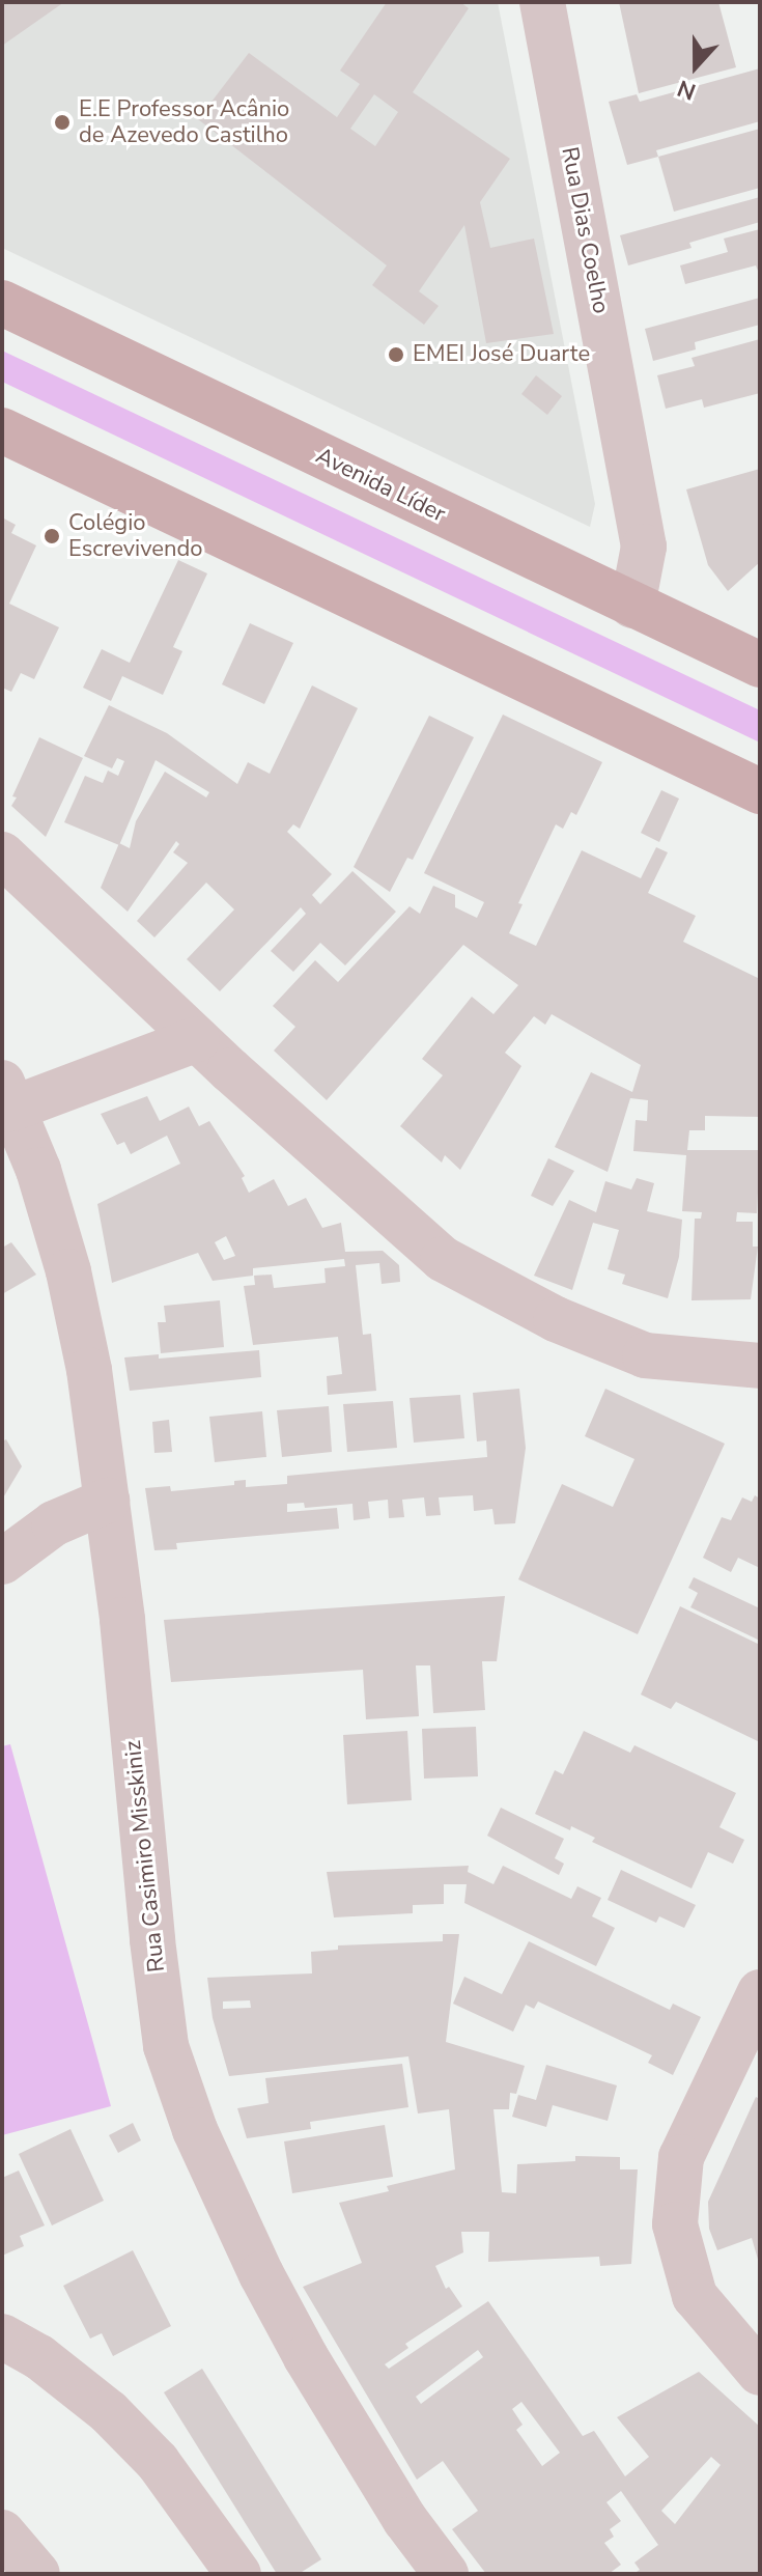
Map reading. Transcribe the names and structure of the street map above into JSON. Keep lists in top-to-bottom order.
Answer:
{
  "streets": {
    "main road": ["Avenida Líder"],
    "street": ["Rua Dias Coelho", "Rua Casimiro Misskiniz"]
  },
  "crossings": [
    ["Rua Dias Coelho", "Avenida Líder"]
  ],
  "places": ["E.E Professor Acânio de Azevedo Castilho", "EMEI José Duarte", "Colégio Escrevivendo"],
  "north": "bottom"
}
